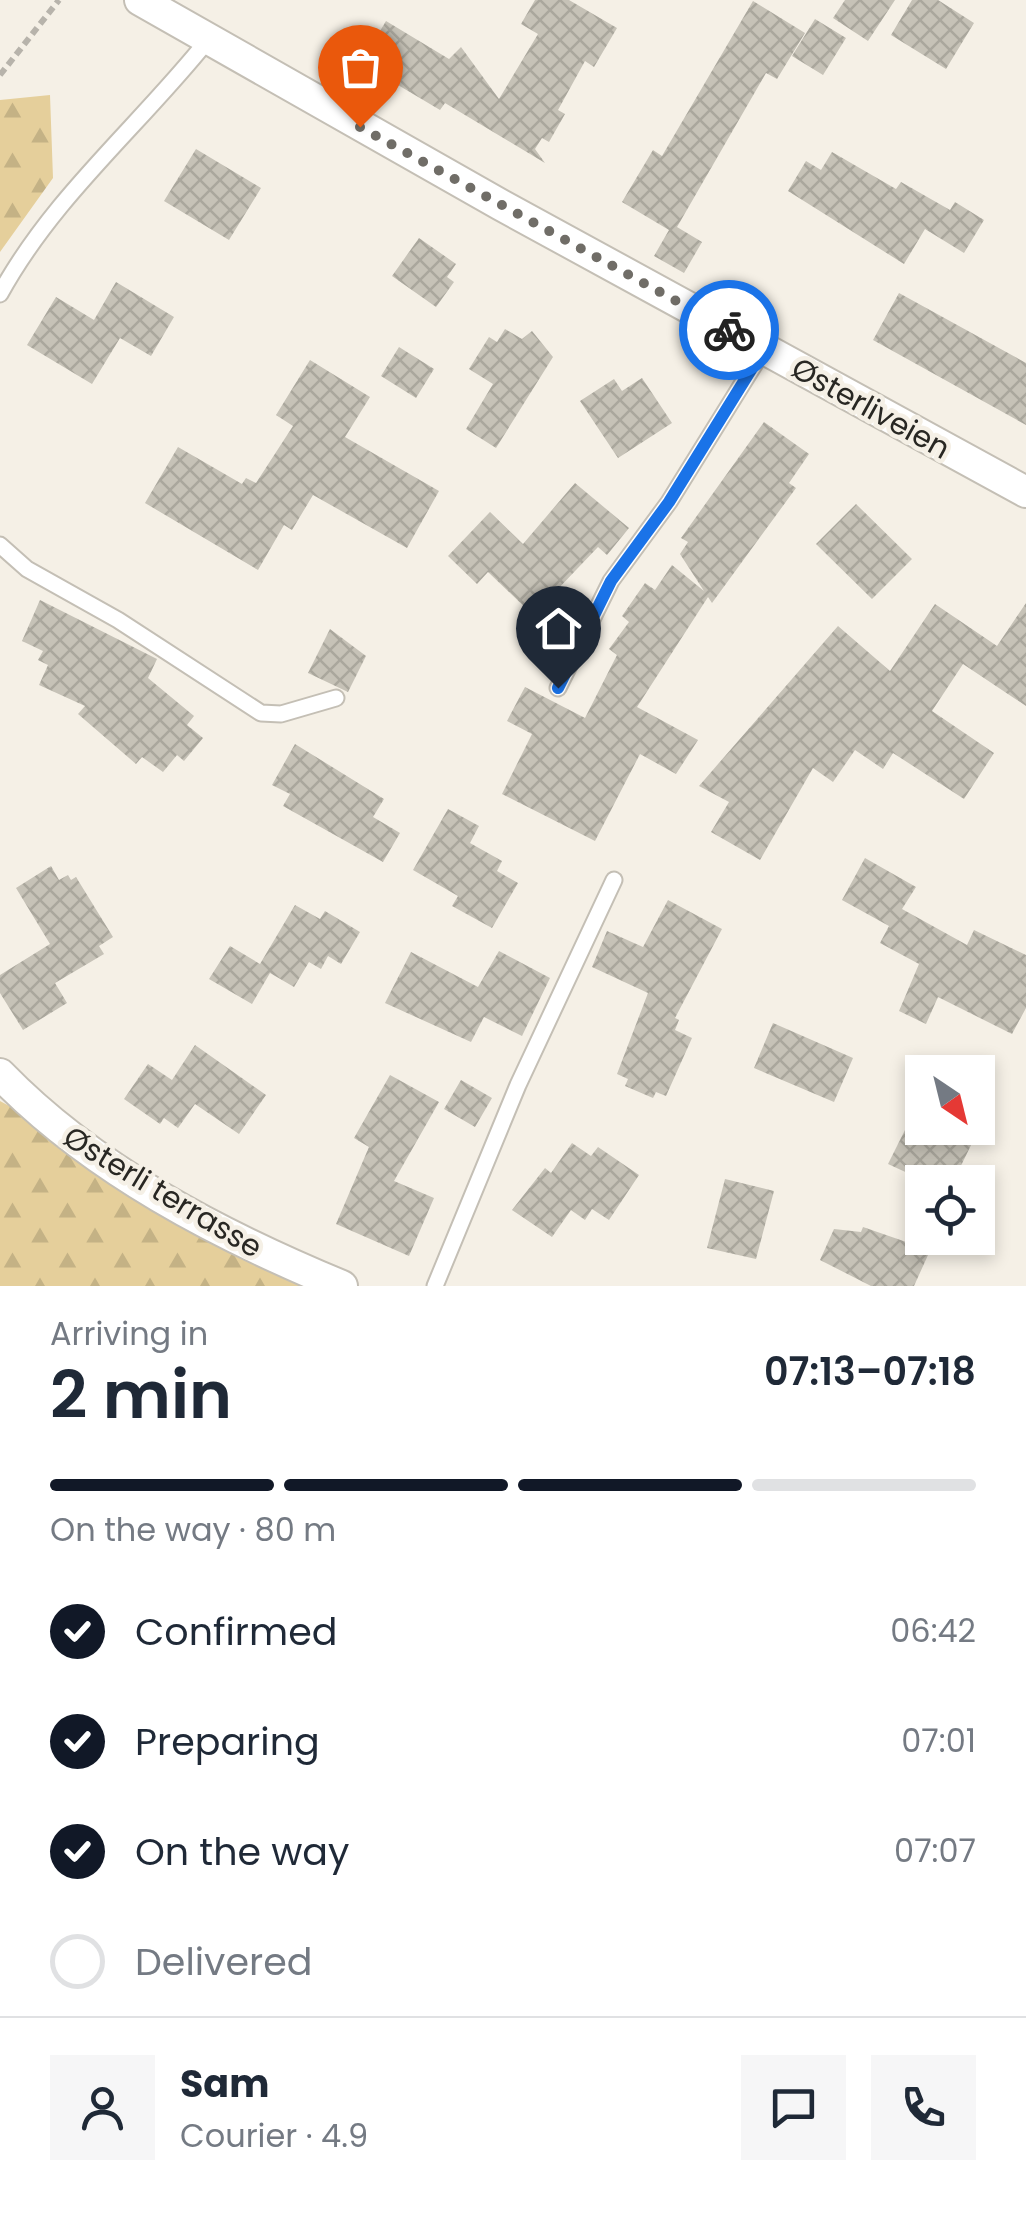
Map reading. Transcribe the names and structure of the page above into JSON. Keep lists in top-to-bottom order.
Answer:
{
  "streets": {
    "street": ["Østerliveien", "Østerli terrasse"]
  },
  "north": "bottom right",
  "page": {
    "heading": ["2 min", "Arriving in", "07:13–07:18"],
    "panel": ["Sam", "Courier · 4.9"],
    "bar": "On the way · 80 m",
    "list": [
      ["Confirmed", "06:42"],
      ["Preparing", "07:01"],
      ["On the way", "07:07"],
      "Delivered"
    ]
  }
}
